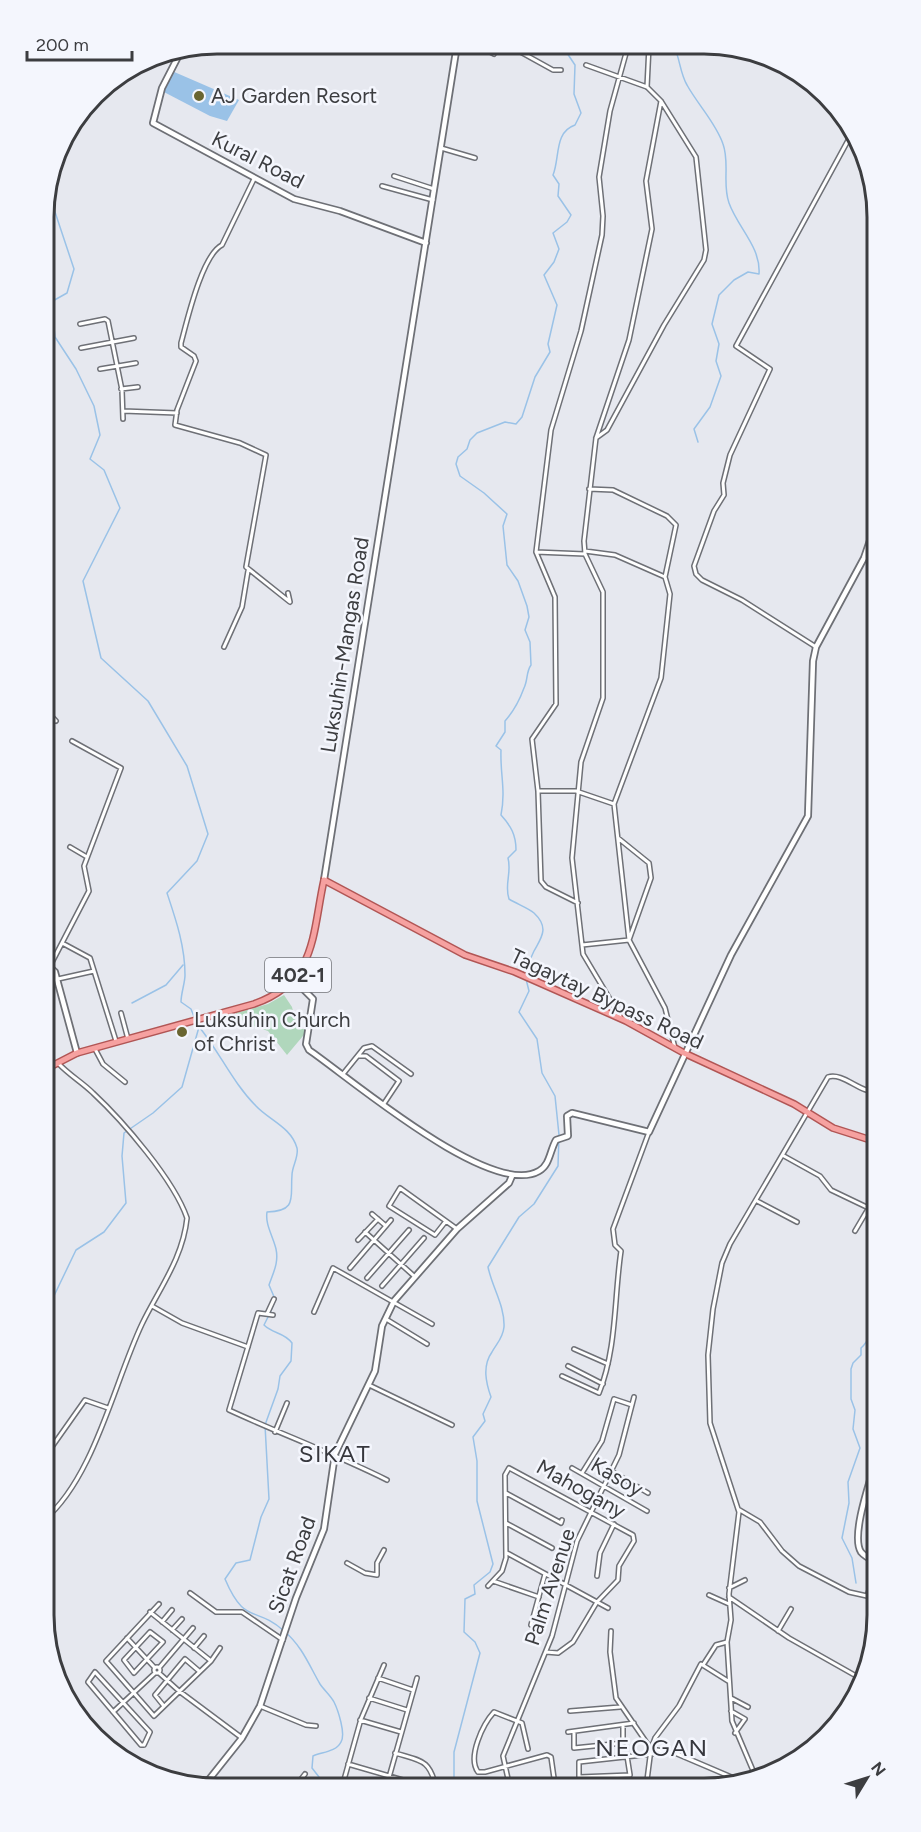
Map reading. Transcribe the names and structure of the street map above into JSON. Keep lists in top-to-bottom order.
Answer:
{
  "streets": {
    "main road": ["Luksuhin-Mangas Road", "402-1", "Tagaytay Bypass Road"],
    "street": [
      "Kural Road",
      "Kasoy",
      "Mahogany",
      "Sicat Road",
      "Palm Avenue"
    ]
  },
  "crossings": [
    ["Kural Road", "Luksuhin-Mangas Road"],
    ["Luksuhin-Mangas Road", "Tagaytay Bypass Road"],
    ["Kasoy", "Palm Avenue"],
    ["Mahogany", "Palm Avenue"]
  ],
  "districts": ["SIKAT", "NEOGAN"],
  "places": ["AJ Garden Resort", "Luksuhin Church of Christ"],
  "scale_bar": "200 m",
  "north": "top right"
}
